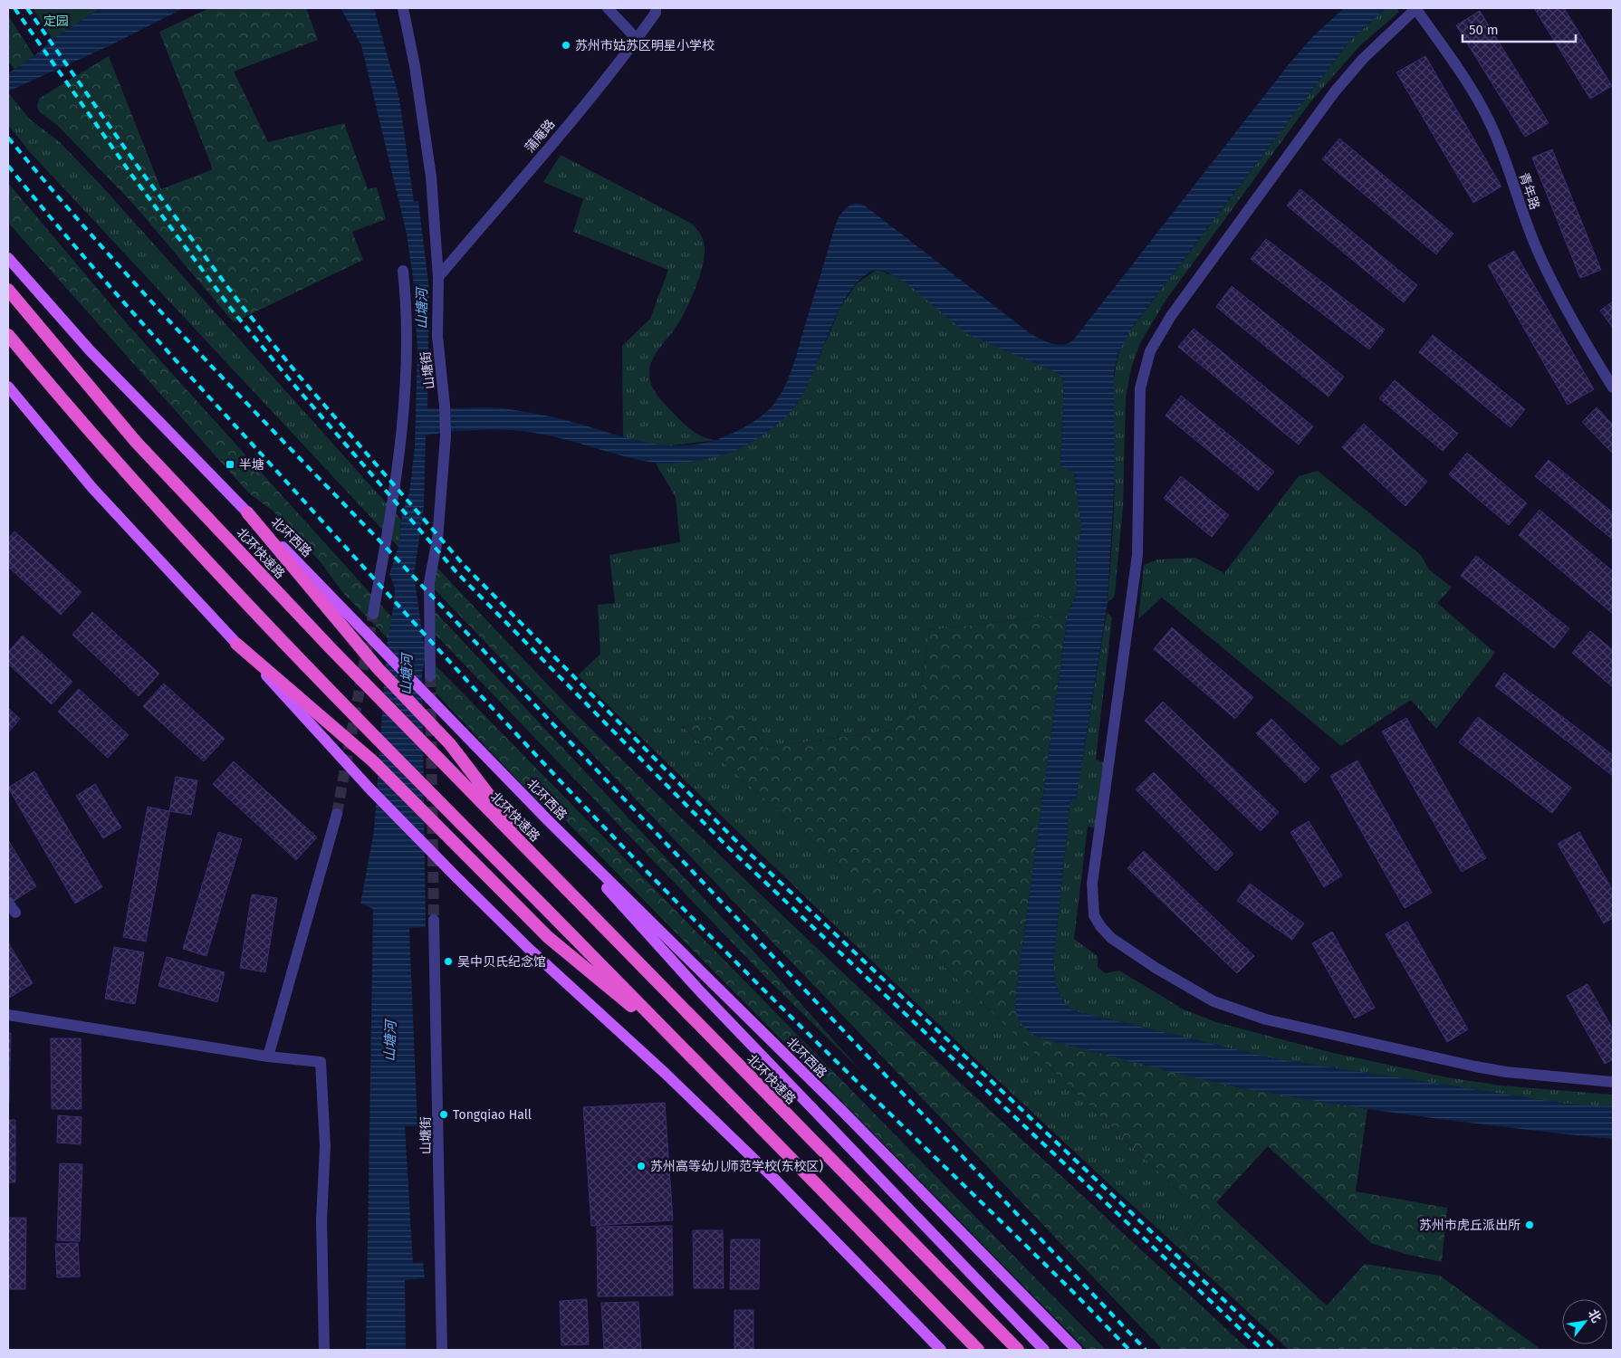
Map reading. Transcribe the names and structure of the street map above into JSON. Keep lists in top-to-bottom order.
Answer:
{
  "streets": {
    "highway": ["北环快速路"],
    "main road": ["北环西路"],
    "street": ["蒲庵路", "青年路", "山塘街"]
  },
  "crossings": [
    ["蒲庵路", "山塘街"]
  ],
  "water": ["山塘河"],
  "parks": ["定园"],
  "places": {
    "other": [
      "苏州市姑苏区明星小学校",
      "吴中贝氏纪念馆",
      "Tongqiao Hall",
      "苏州高等幼儿师范学校(东校区)",
      "苏州市虎丘派出所"
    ],
    "transit": ["半塘"]
  },
  "scale_bar": "50 m",
  "north": "top right"
}
